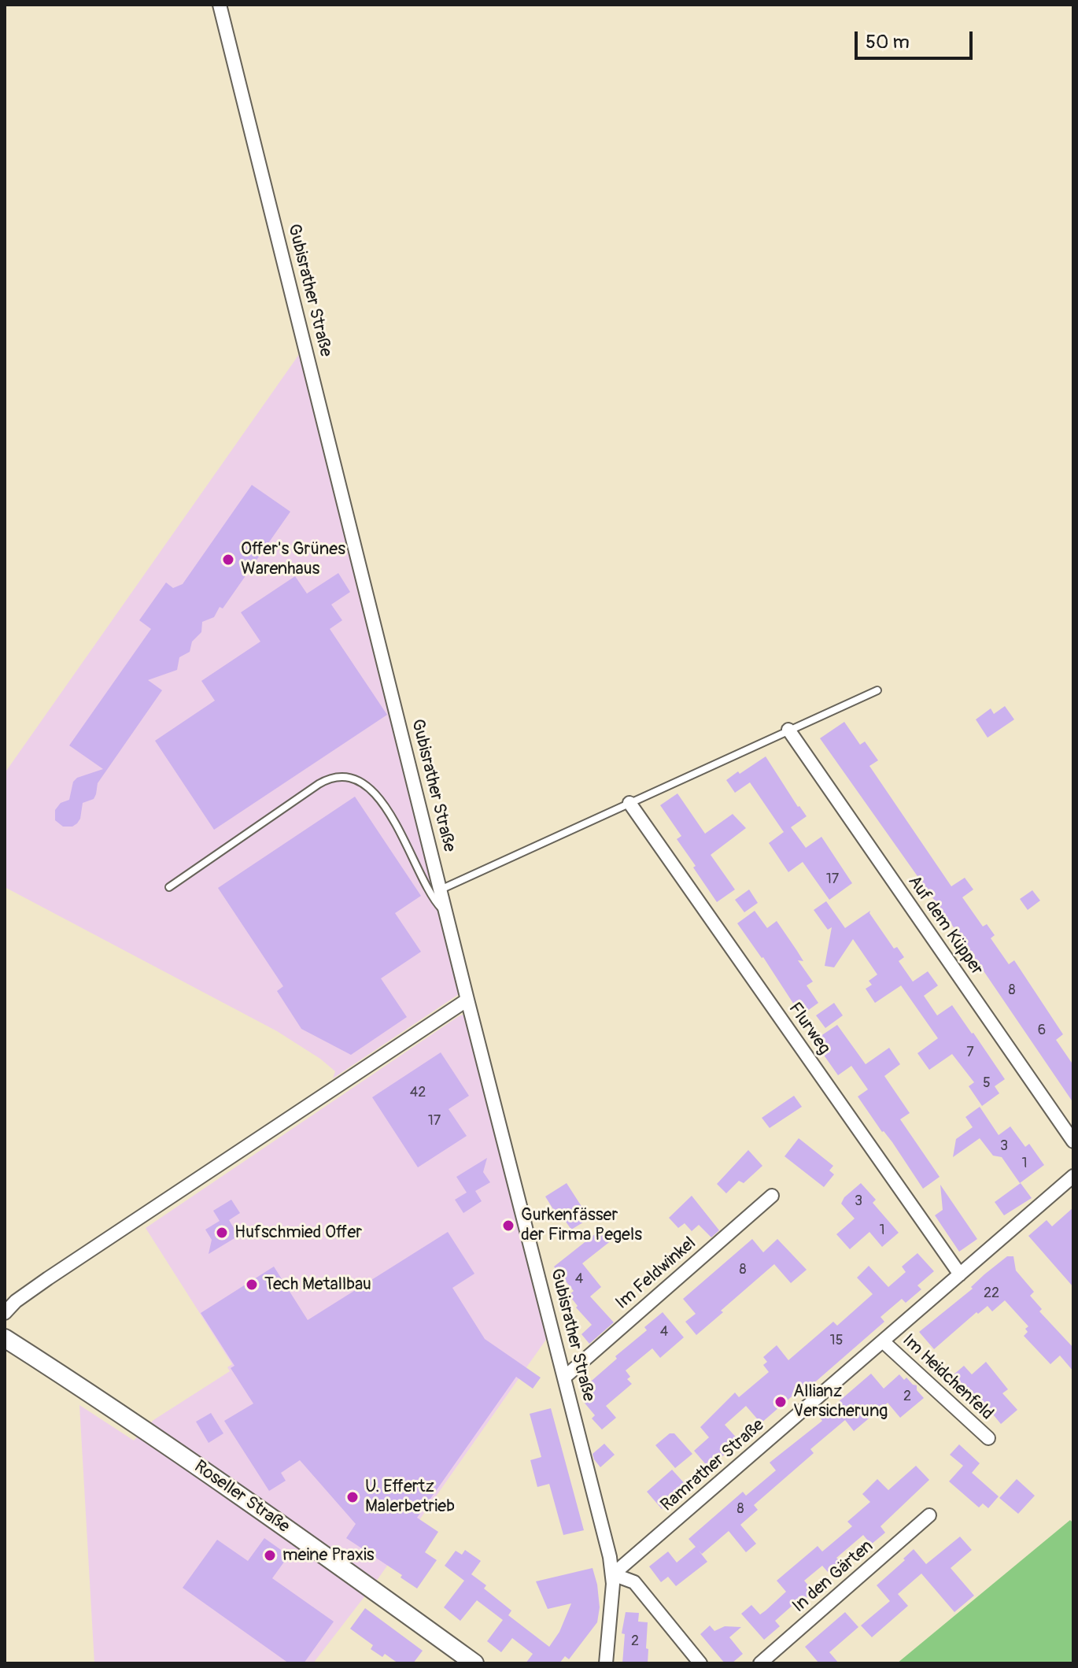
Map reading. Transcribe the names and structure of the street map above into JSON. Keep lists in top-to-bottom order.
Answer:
{
  "streets": {
    "street": [
      "Gubisrather Straße",
      "Auf dem Küpper",
      "Flurweg",
      "Im Feldwinkel",
      "Im Heidchenfeld",
      "Ramrather Straße",
      "Roseller Straße",
      "In den Gärten"
    ]
  },
  "crossings": [
    ["Gubisrather Straße", "Im Feldwinkel"],
    ["Gubisrather Straße", "Ramrather Straße"],
    ["Flurweg", "Ramrather Straße"],
    ["Im Heidchenfeld", "Ramrather Straße"]
  ],
  "places": [
    "Offer's Grünes Warenhaus",
    "Gurkenfässer der Firma Pegels",
    "Hufschmied Offer",
    "Tech Metallbau",
    "Allianz Versicherung",
    "U. Effertz Malerbetrieb",
    "meine Praxis"
  ],
  "house_numbers": [
    "17",
    "8",
    "6",
    "7",
    "5",
    "42",
    "17",
    "3",
    "1",
    "3",
    "1",
    "8",
    "4",
    "22",
    "4",
    "15",
    "2",
    "8",
    "2"
  ],
  "scale_bar": "50 m"
}
